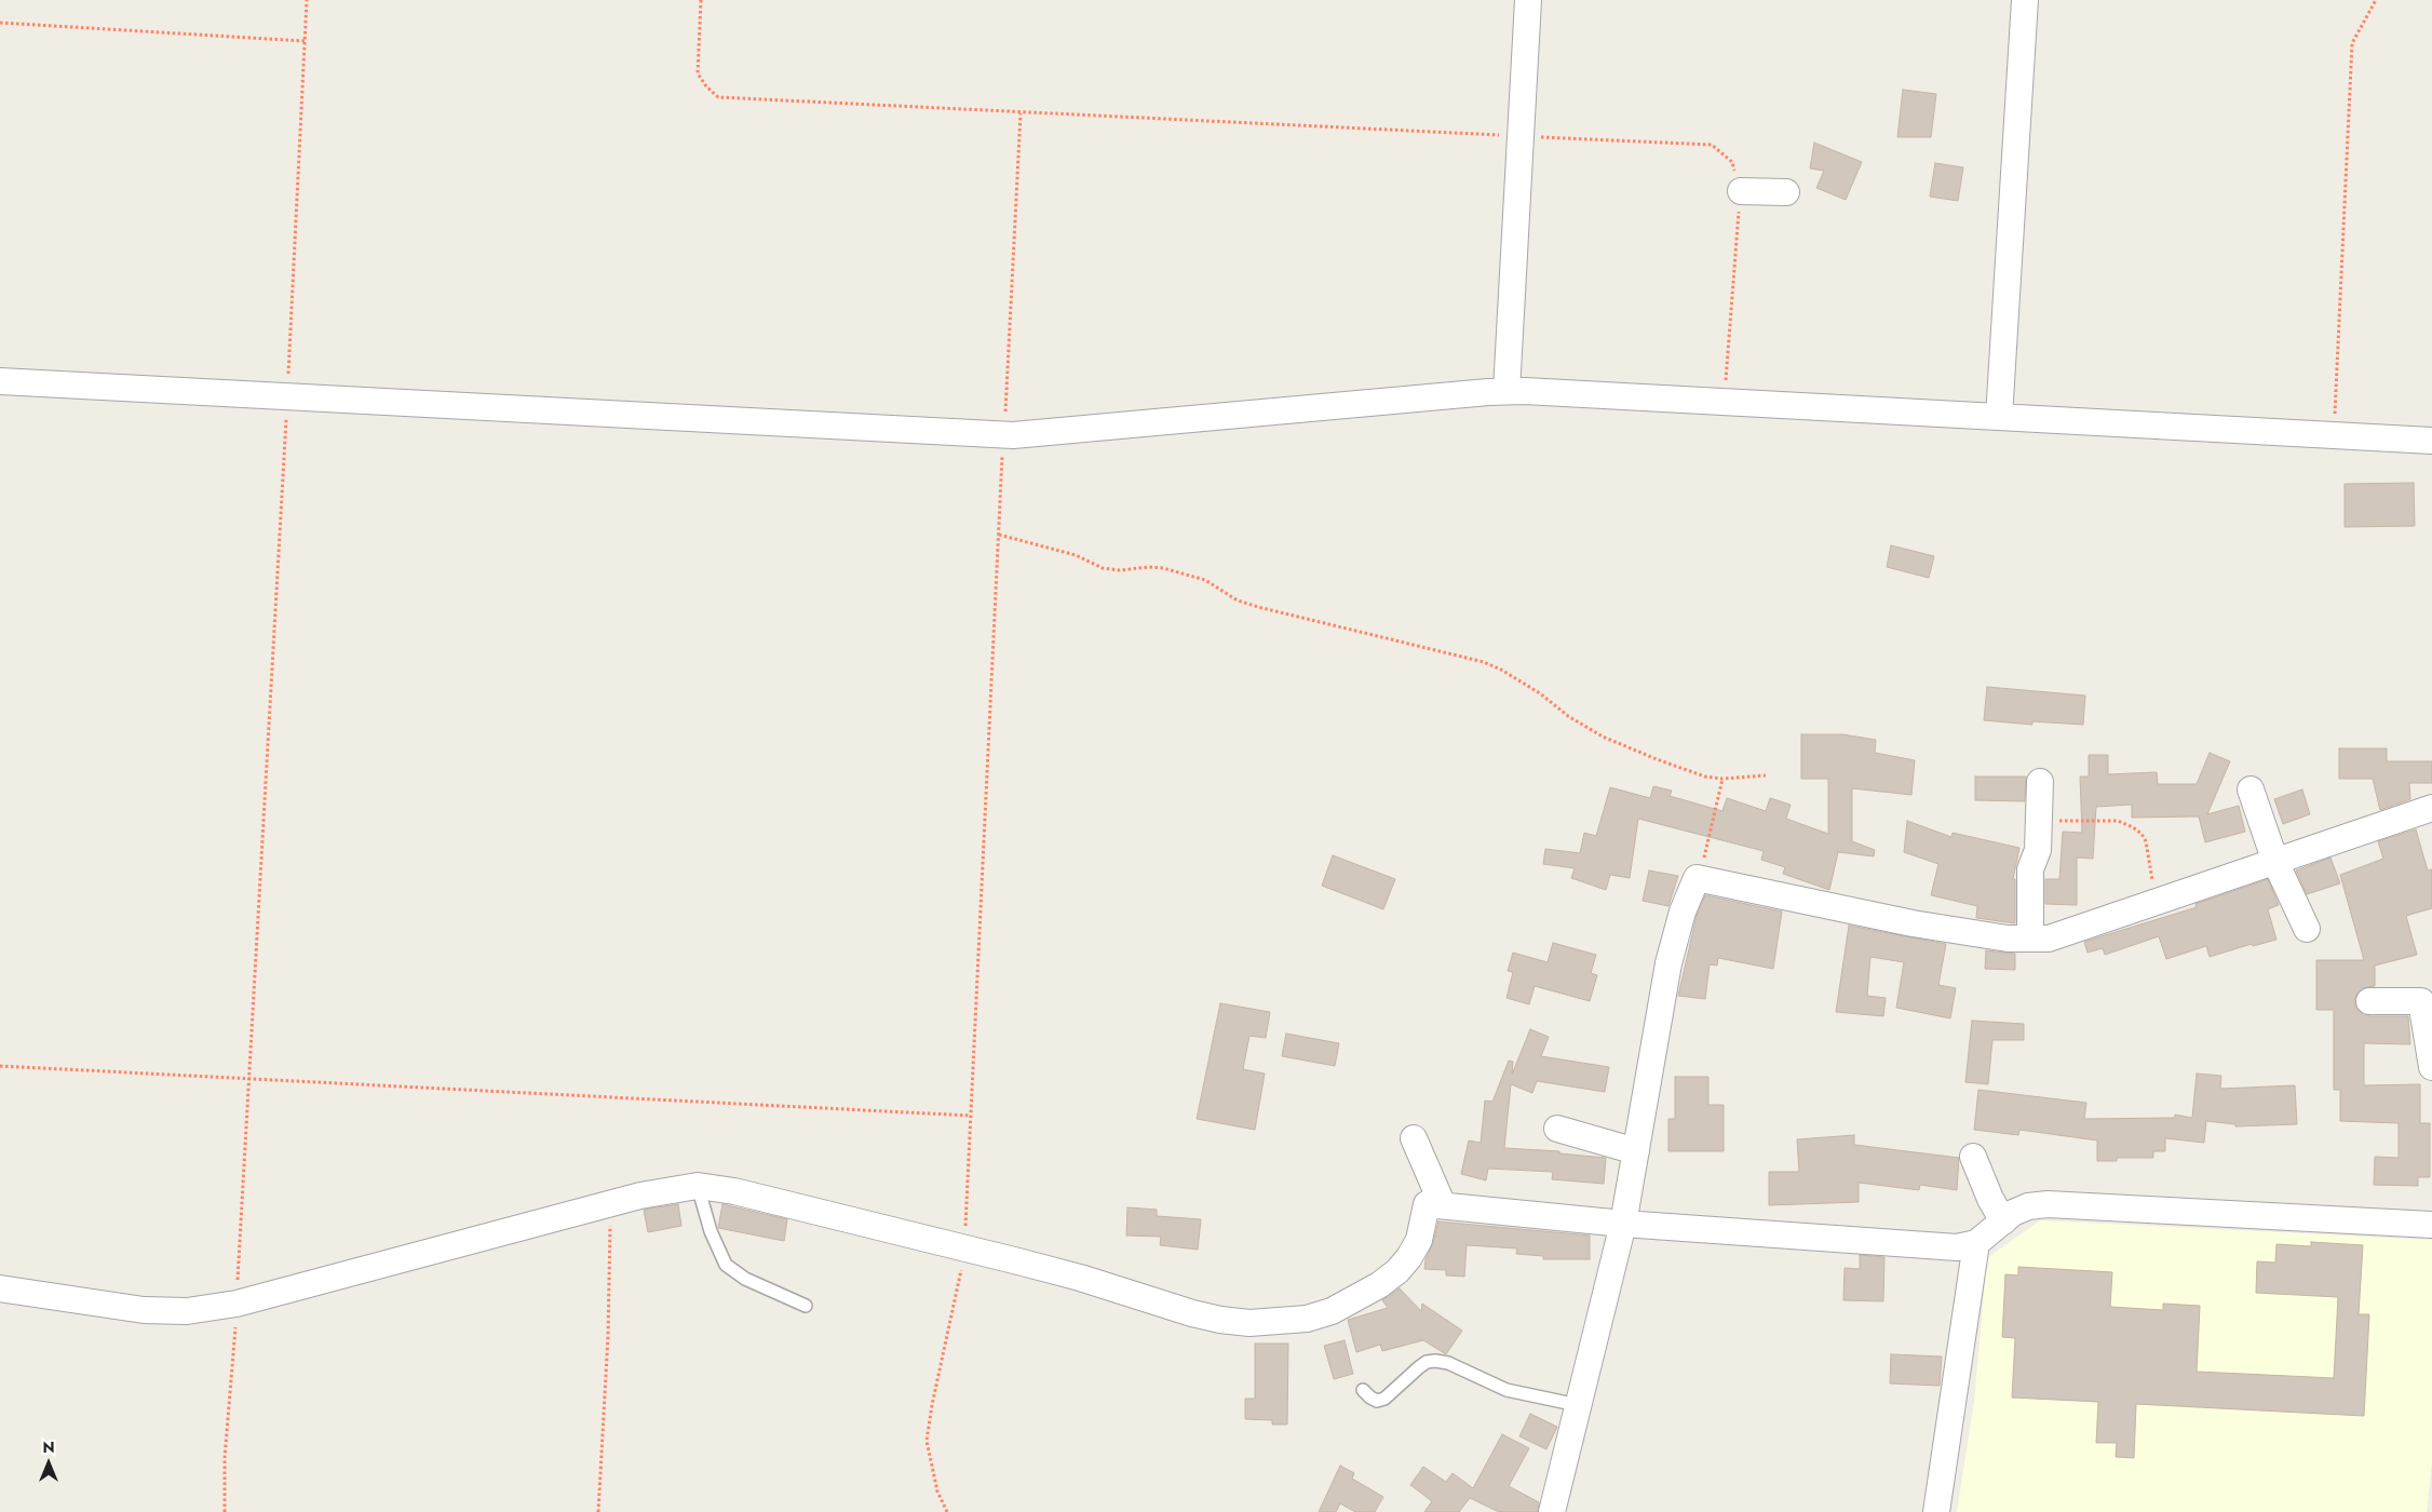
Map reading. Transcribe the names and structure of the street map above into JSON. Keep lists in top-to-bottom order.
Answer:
{
  "north": "top"
}
